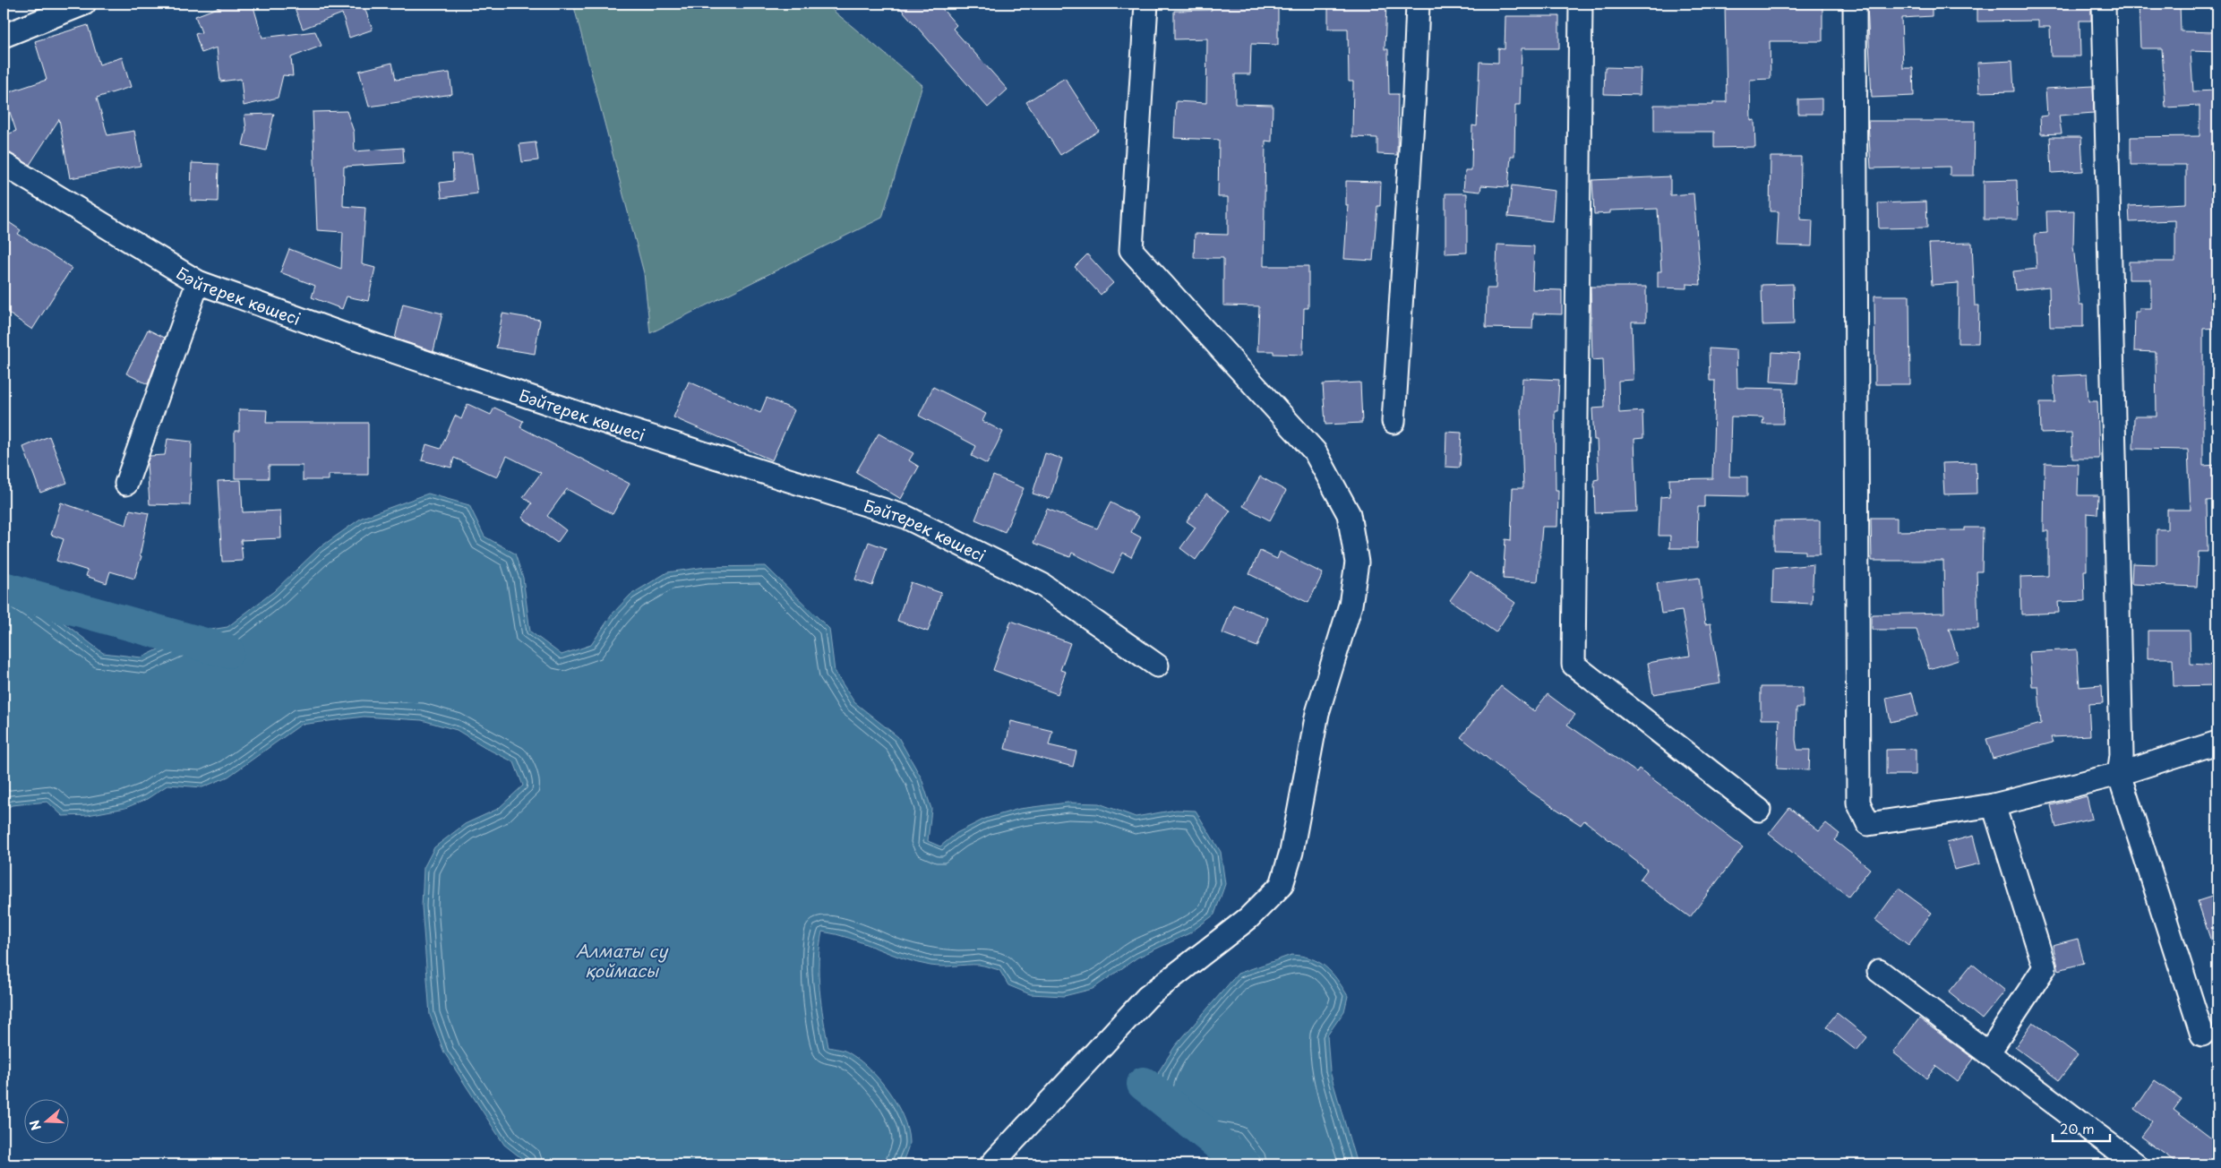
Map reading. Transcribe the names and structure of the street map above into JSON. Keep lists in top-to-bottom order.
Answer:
{
  "streets": {
    "street": ["Бәйтерек көшесі"]
  },
  "water": ["Алматы су қоймасы"],
  "scale_bar": "20 m",
  "north": "left"
}
